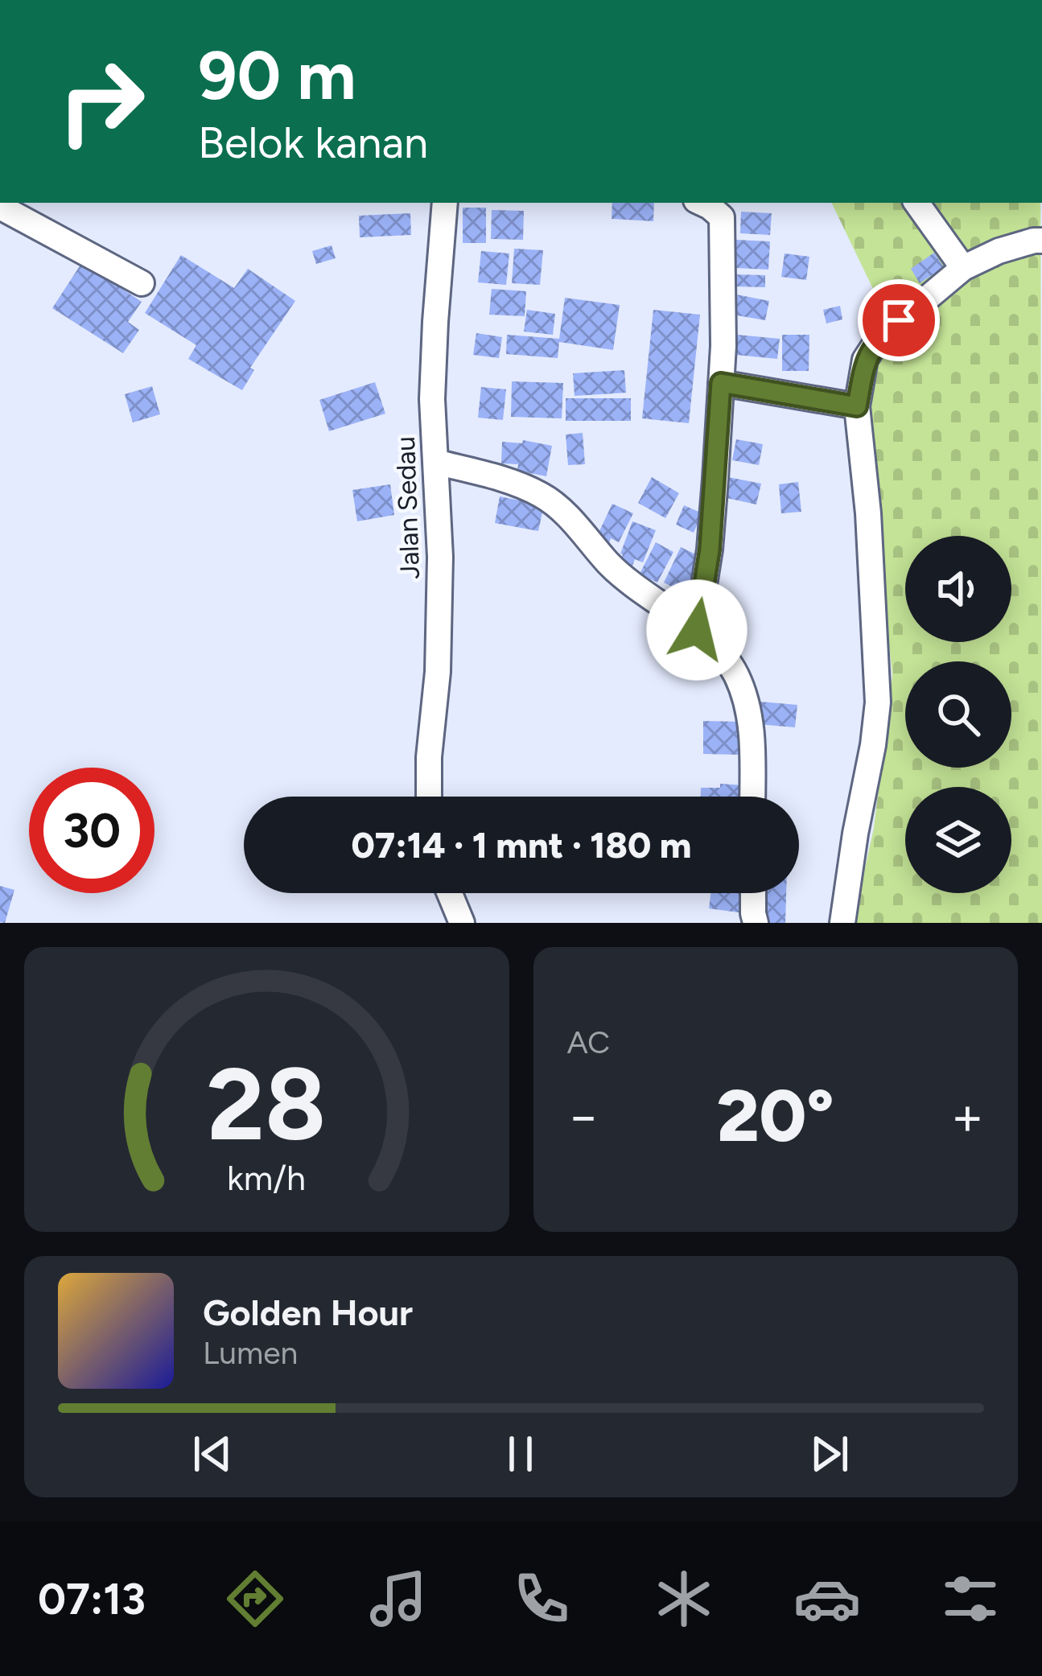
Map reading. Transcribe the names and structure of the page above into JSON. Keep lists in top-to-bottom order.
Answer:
{
  "streets": {
    "street": ["Jalan Sedau"]
  },
  "page": {
    "turn": ["90 m", "Belok kanan"],
    "limit": "30",
    "trip": "07:14 · 1 mnt · 180 m",
    "tile": "AC",
    "heat": ["−", "20°", "+"],
    "song": ["Golden Hour", "Lumen"],
    "tabs": "07:13",
    "gauge": ["28", "km/h"]
  }
}
